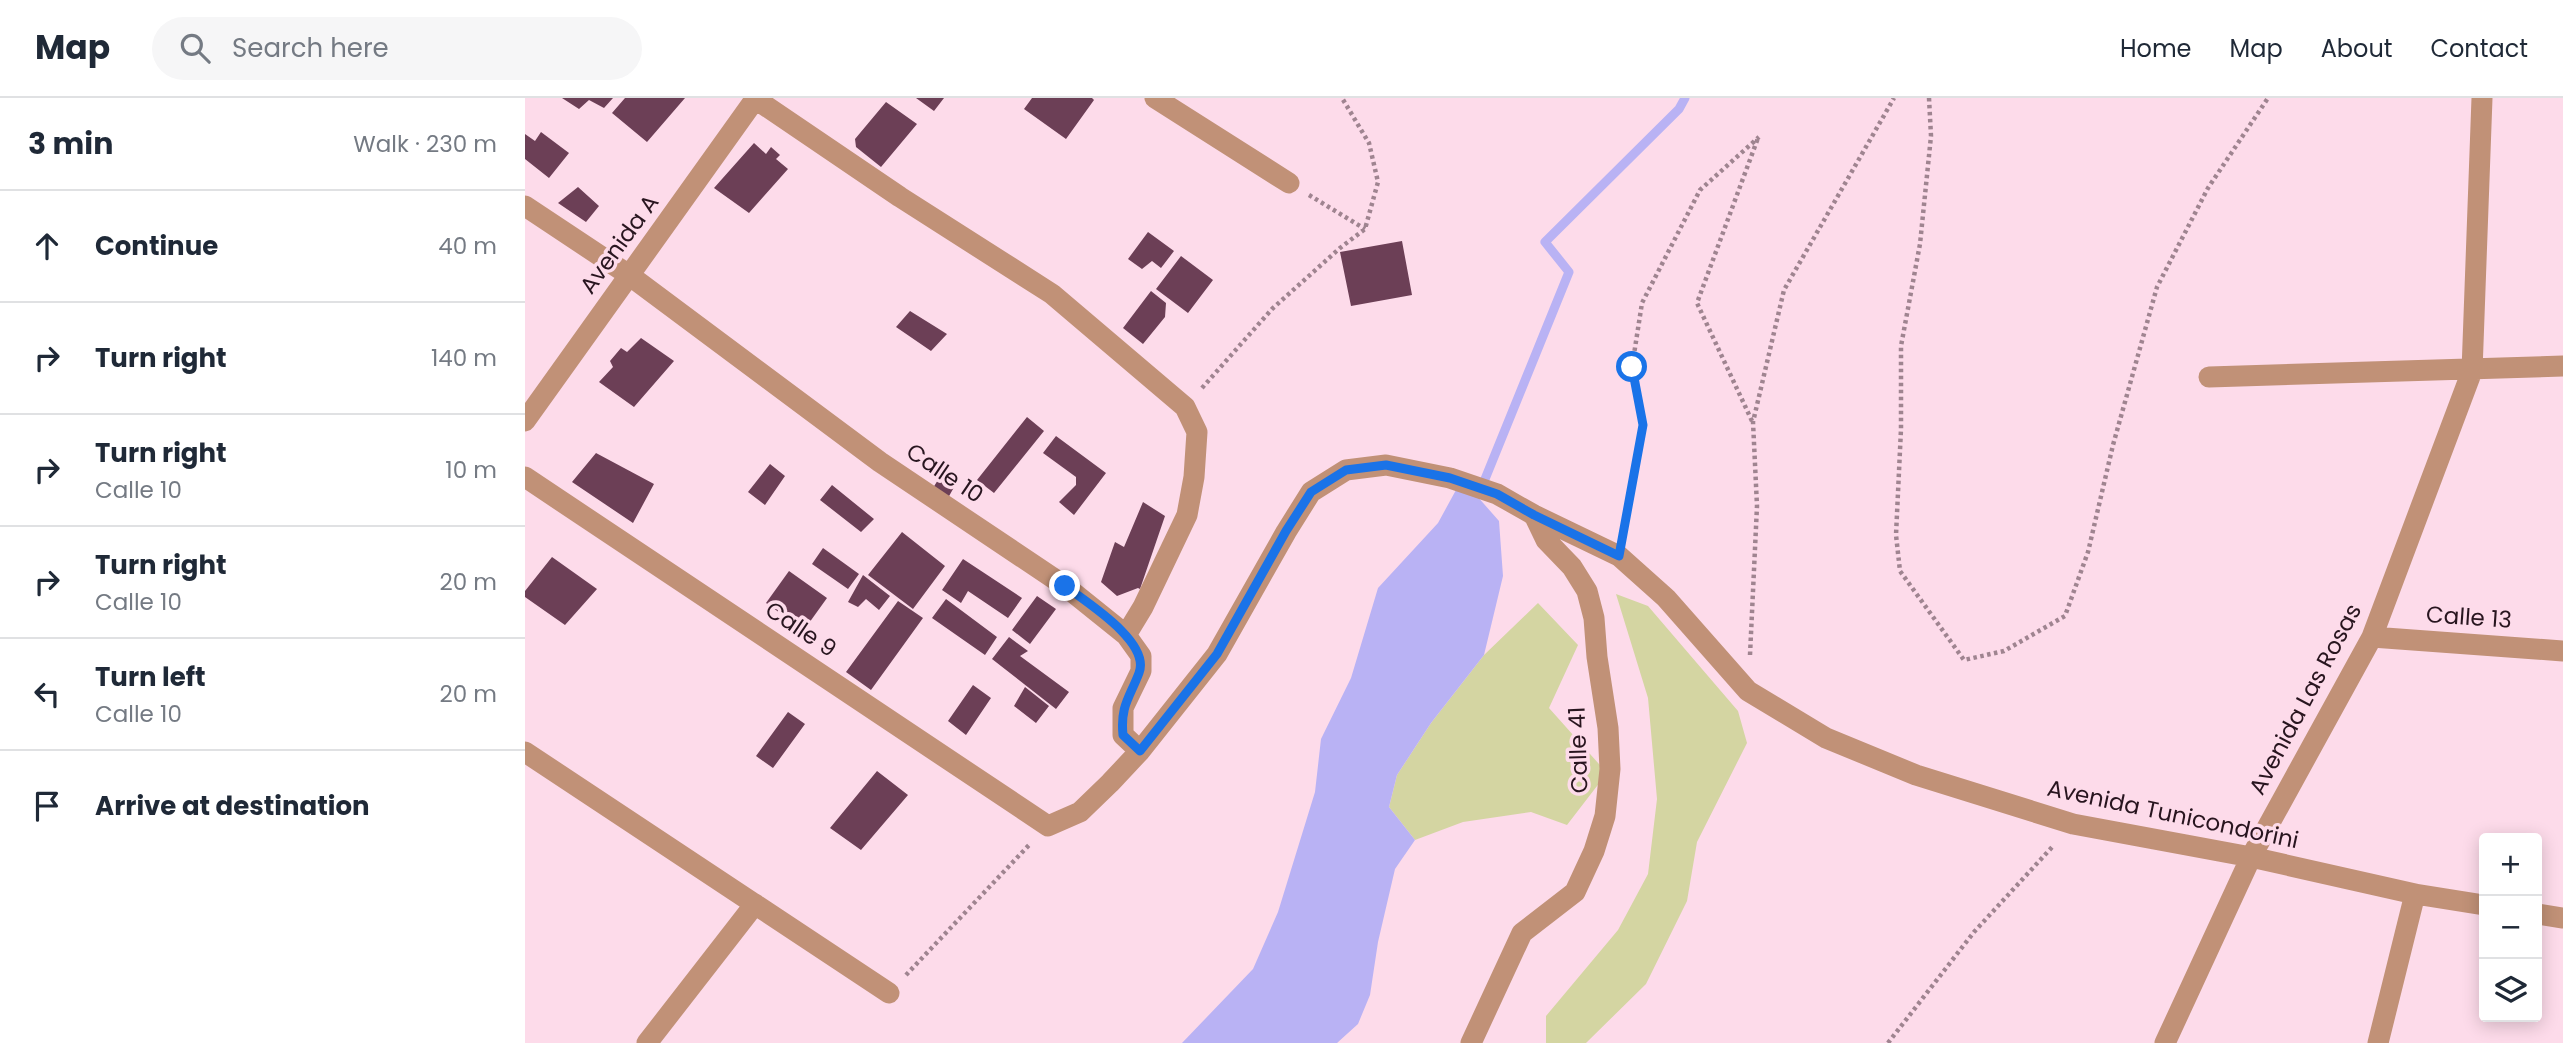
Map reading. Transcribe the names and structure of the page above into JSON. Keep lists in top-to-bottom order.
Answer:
{
  "streets": {
    "street": [
      "Avenida A",
      "Calle 10",
      "Calle 13",
      "Calle 9",
      "Avenida Las Rosas",
      "Calle 41",
      "Avenida Tunicondorini"
    ]
  },
  "crossings": [
    ["Avenida A", "Calle 10"],
    ["Calle 10", "Avenida Tunicondorini"],
    ["Calle 13", "Avenida Las Rosas"],
    ["Calle 9", "Avenida Tunicondorini"],
    ["Avenida Las Rosas", "Avenida Tunicondorini"],
    ["Calle 41", "Avenida Tunicondorini"]
  ],
  "page": {
    "header": "Map",
    "search": "Search here",
    "nav": [
      "Home",
      "Map",
      "About",
      "Contact"
    ],
    "heading": ["3 min", "Walk · 230 m"],
    "list": [
      ["Continue", "40 m"],
      ["Turn right", "140 m"],
      ["Turn right", "Calle 10", "10 m"],
      ["Turn right", "Calle 10", "20 m"],
      ["Turn left", "Calle 10", "20 m"],
      "Arrive at destination"
    ],
    "map_buttons": ["+", "−"]
  }
}
